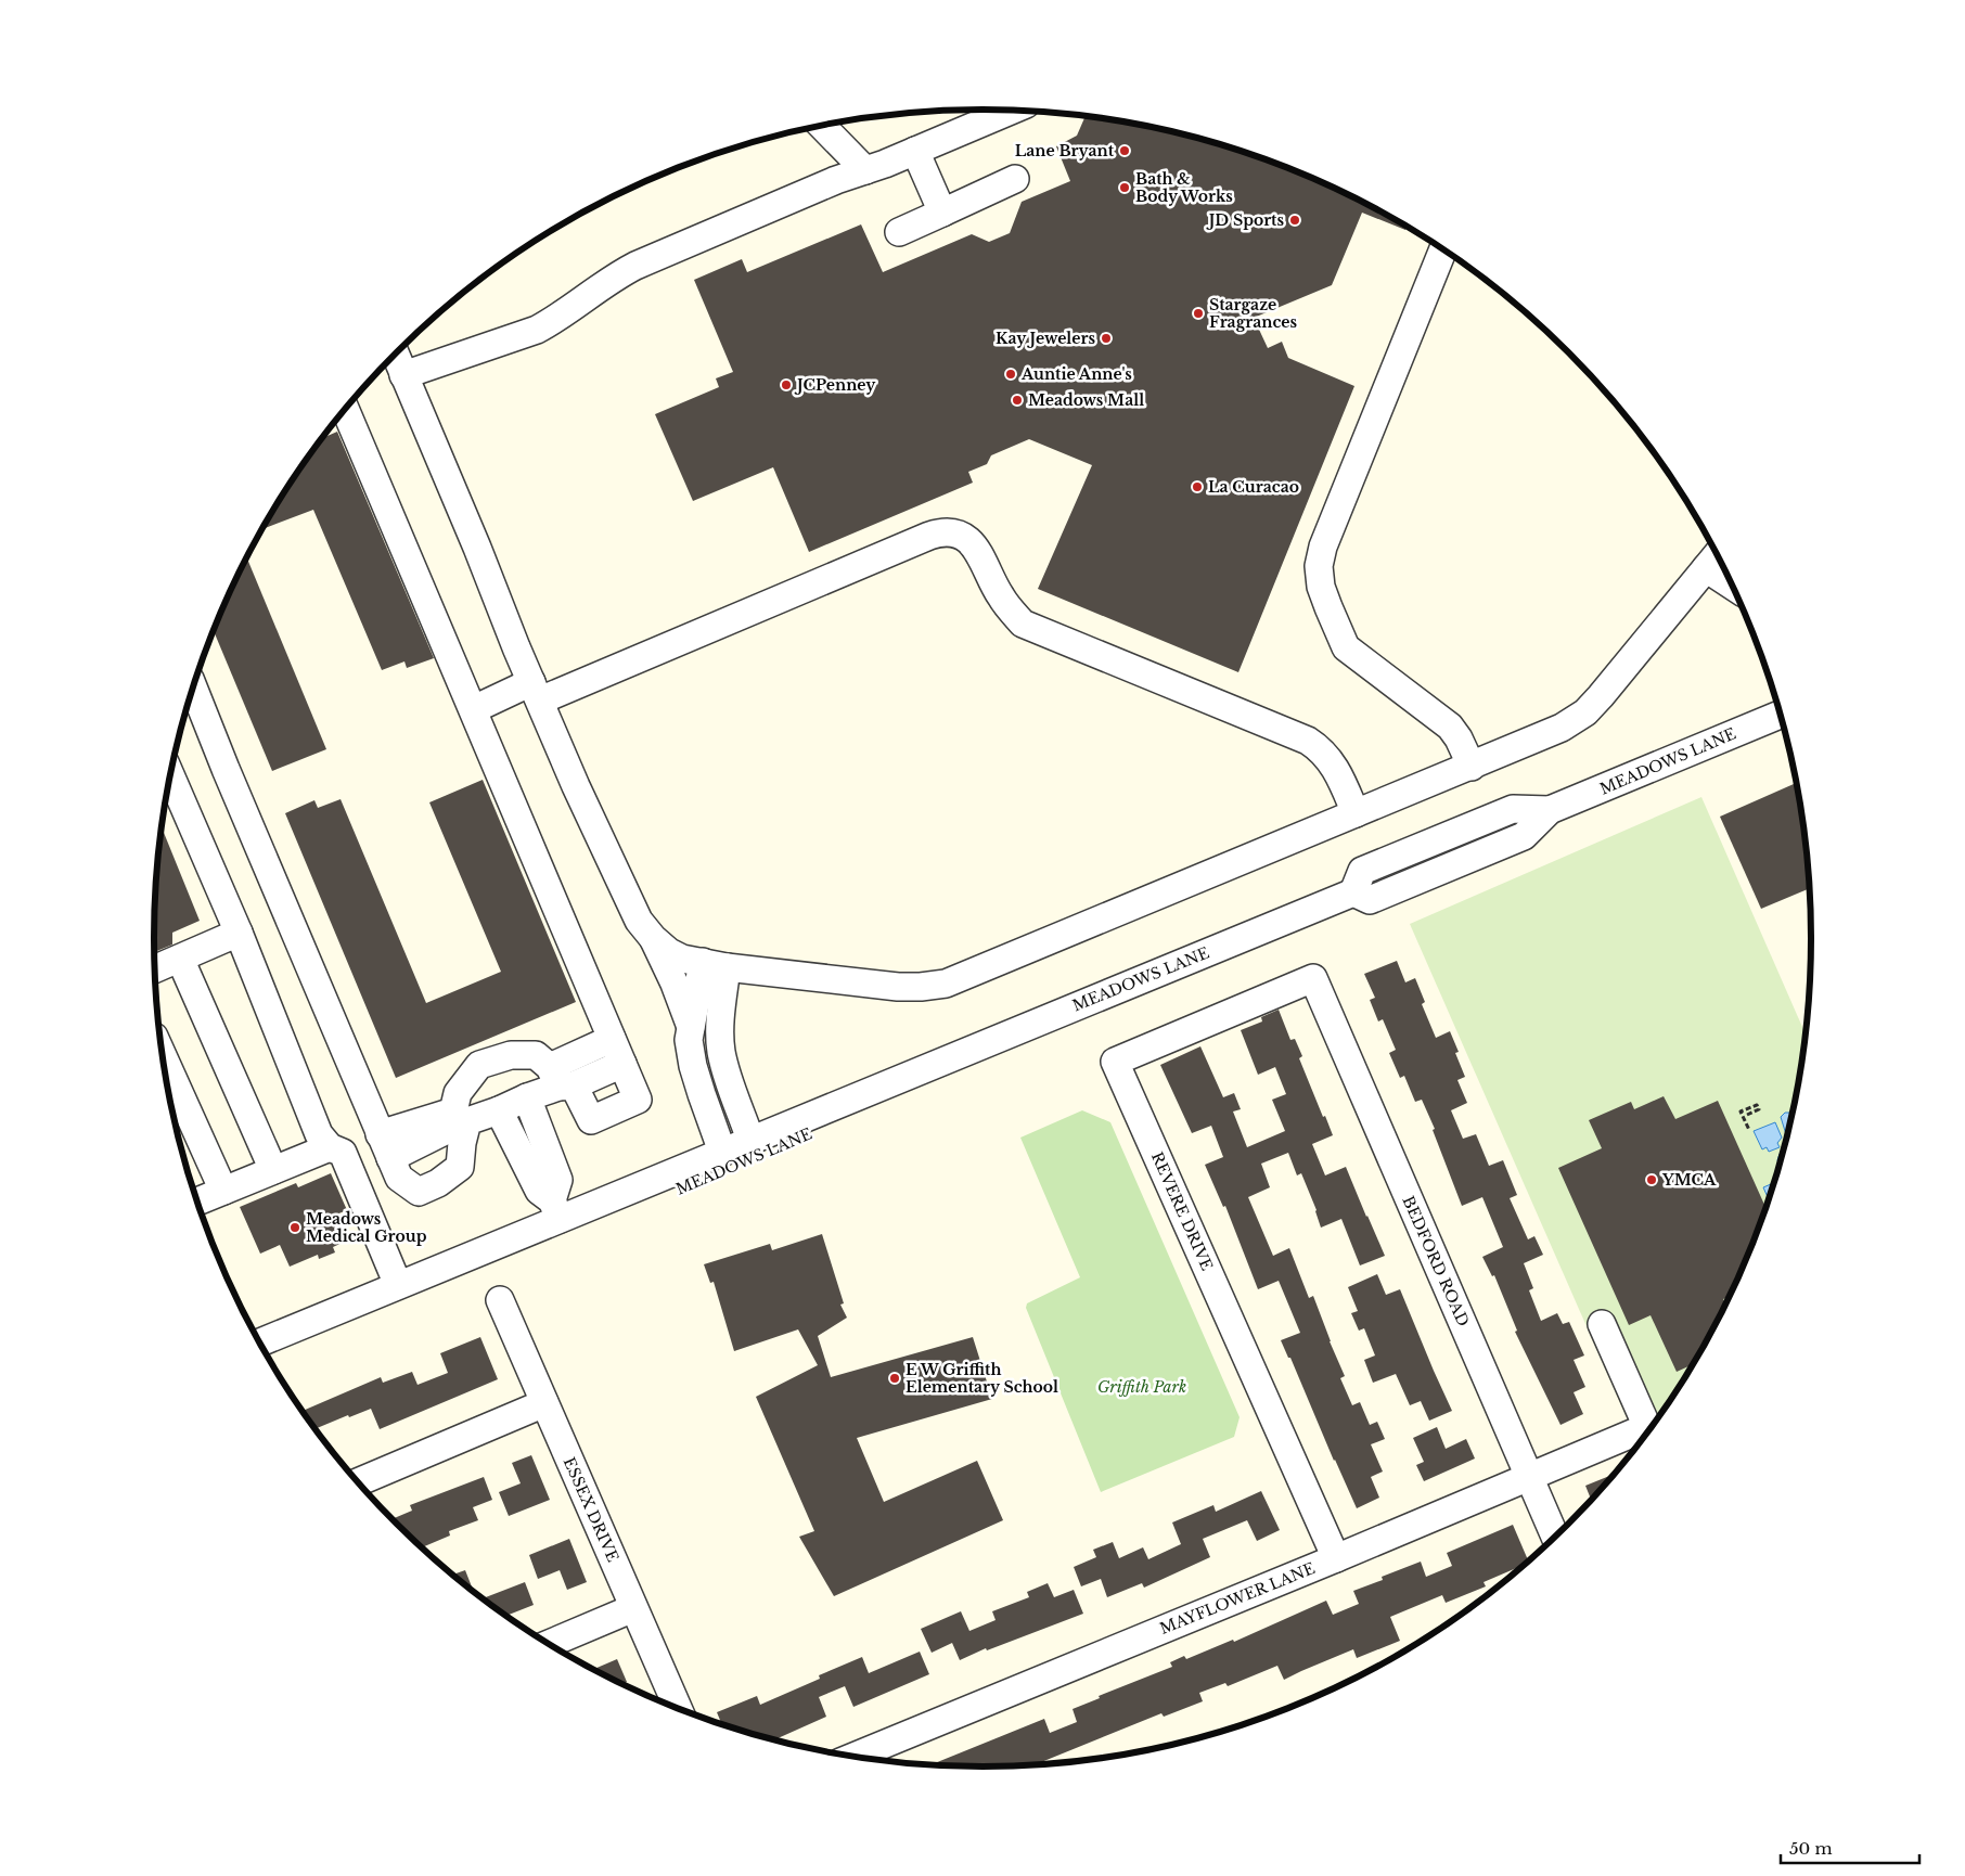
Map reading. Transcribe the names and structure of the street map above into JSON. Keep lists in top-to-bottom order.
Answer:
{
  "streets": {
    "street": [
      "MEADOWS LANE",
      "REVERE DRIVE",
      "BEDFORD ROAD",
      "ESSEX DRIVE",
      "MAYFLOWER LANE"
    ]
  },
  "crossings": [
    ["REVERE DRIVE", "BEDFORD ROAD"],
    ["REVERE DRIVE", "MAYFLOWER LANE"],
    ["BEDFORD ROAD", "MAYFLOWER LANE"]
  ],
  "parks": ["Griffith Park"],
  "places": [
    "Lane Bryant",
    "Bath & Body Works",
    "JD Sports",
    "Stargaze Fragrances",
    "Kay Jewelers",
    "Auntie Anne's",
    "JCPenney",
    "Meadows Mall",
    "La Curacao",
    "YMCA",
    "Meadows Medical Group",
    "E W Griffith Elementary School"
  ],
  "scale_bar": "50 m"
}
